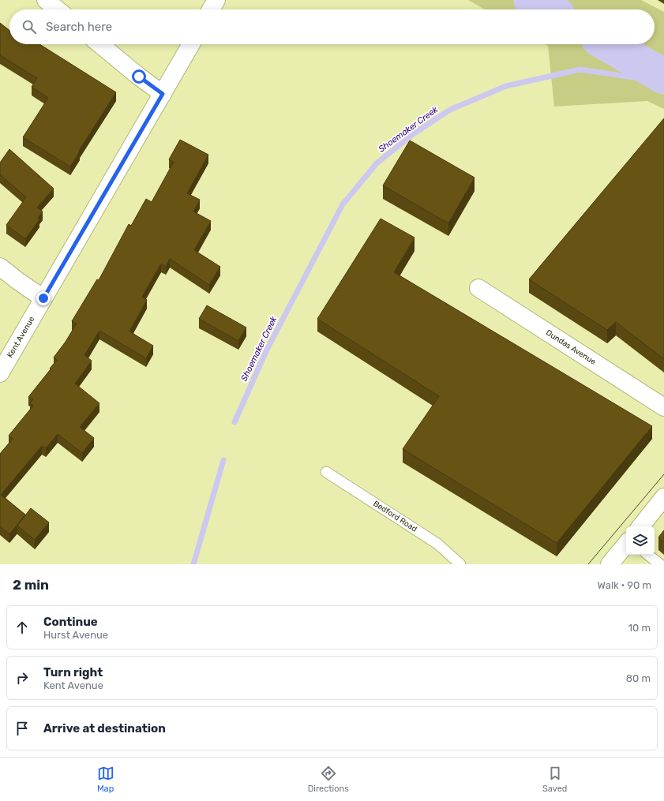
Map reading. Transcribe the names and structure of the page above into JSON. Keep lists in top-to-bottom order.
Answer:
{
  "streets": {
    "street": ["Kent Avenue", "Dundas Avenue"],
    "lane": ["Bedford Road"]
  },
  "water": ["Shoemaker Creek"],
  "page": {
    "search": "Search here",
    "heading": ["2 min", "Walk · 90 m"],
    "list": [
      ["Continue", "Hurst Avenue", "10 m"],
      ["Turn right", "Kent Avenue", "80 m"],
      "Arrive at destination"
    ],
    "nav": ["Map", "Directions", "Saved"]
  }
}
